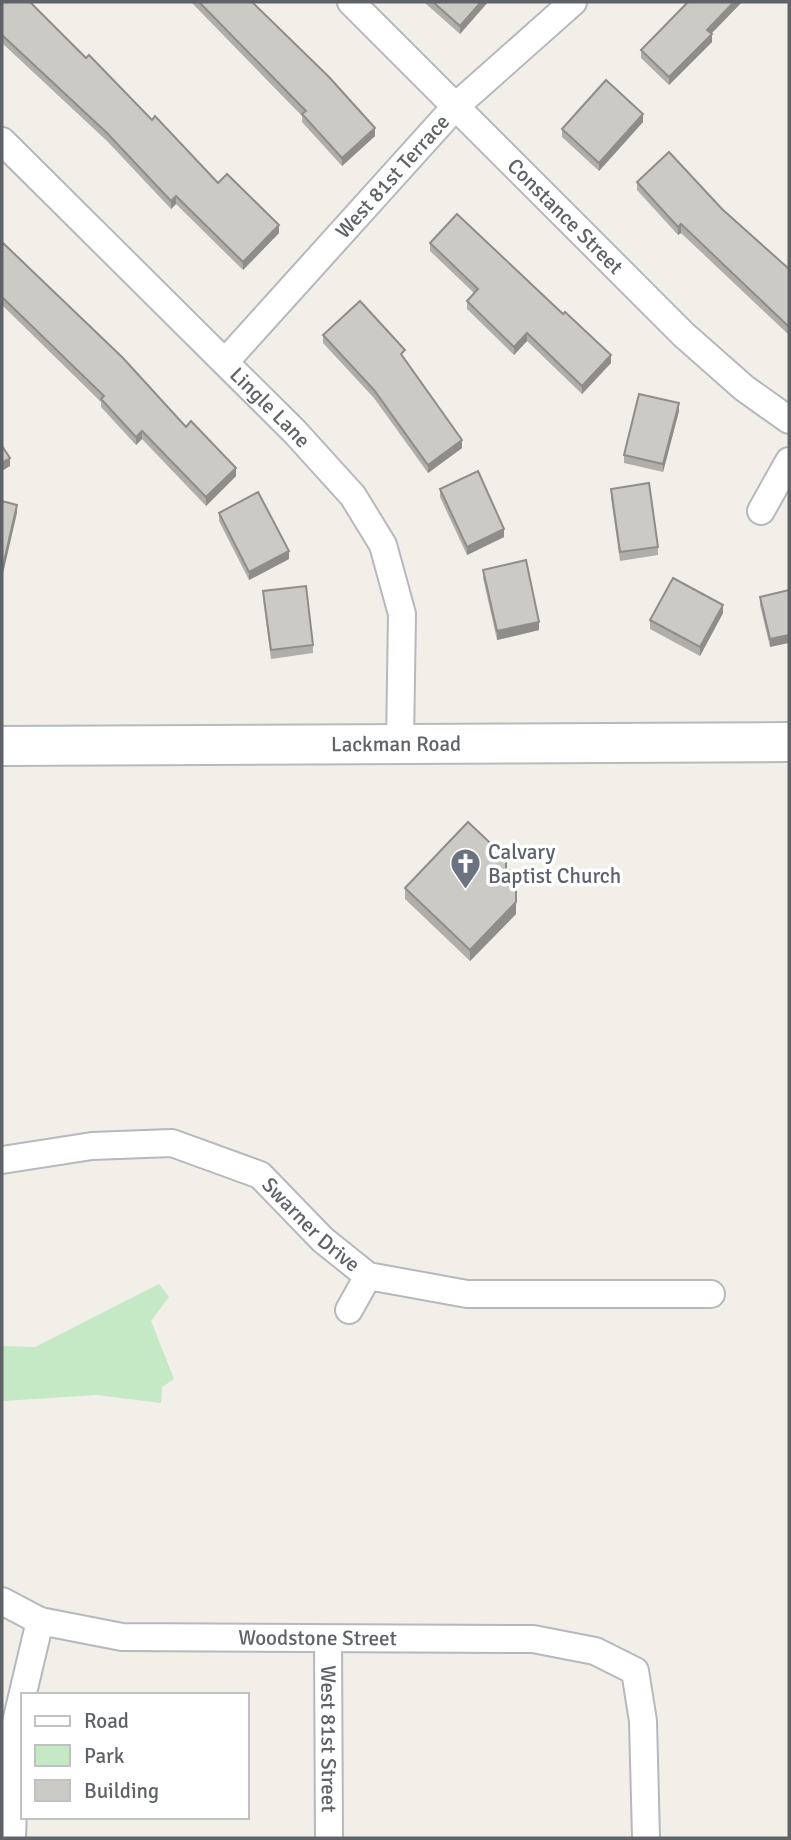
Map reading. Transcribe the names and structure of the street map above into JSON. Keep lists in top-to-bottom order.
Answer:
{
  "streets": {
    "main road": ["Lackman Road"],
    "street": [
      "West 81st Terrace",
      "Constance Street",
      "Lingle Lane",
      "Swarner Drive",
      "Woodstone Street",
      "West 81st Street"
    ]
  },
  "crossings": [
    ["West 81st Terrace", "Constance Street"],
    ["West 81st Terrace", "Lingle Lane"],
    ["Lingle Lane", "Lackman Road"],
    ["Woodstone Street", "West 81st Street"]
  ],
  "places": {
    "church": ["Calvary Baptist Church"]
  },
  "legend": ["Road", "Park", "Building"]
}
